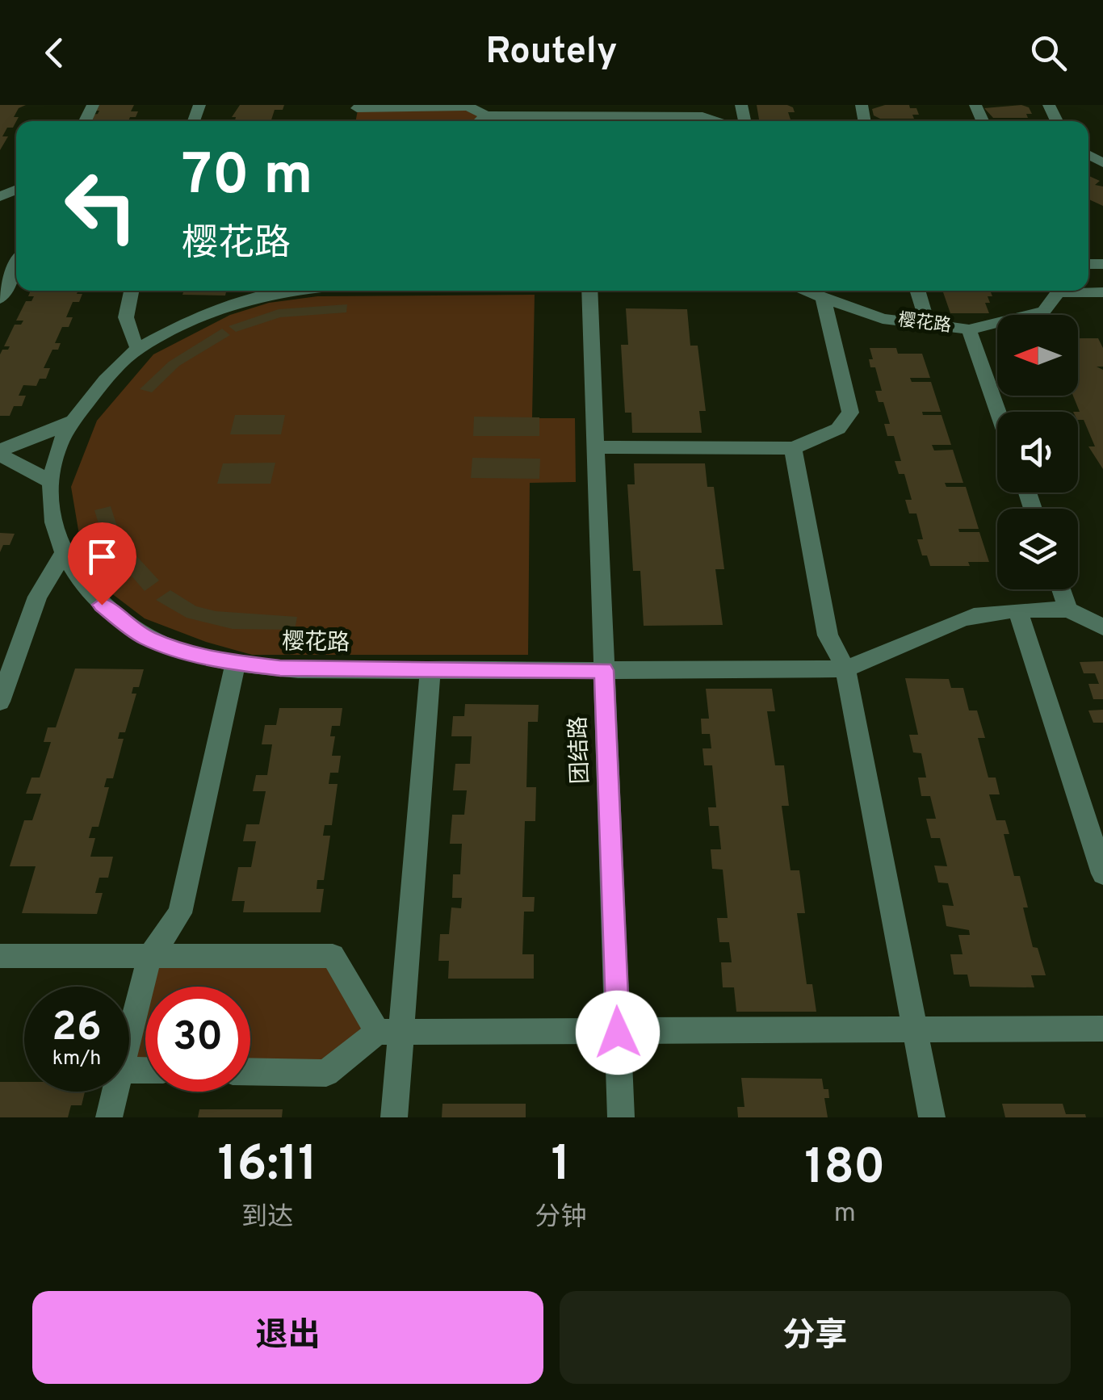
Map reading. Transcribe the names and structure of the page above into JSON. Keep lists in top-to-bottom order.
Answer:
{
  "streets": {
    "street": ["樱花路", "团结路"]
  },
  "crossings": [
    ["樱花路", "团结路"]
  ],
  "north": "left",
  "page": {
    "header": "Routely",
    "turn": ["70 m", "樱花路"],
    "speed": "26 km/h",
    "limit": "30",
    "eta": [
      "16:11",
      "到达",
      "1",
      "分钟",
      "180",
      "m"
    ],
    "buttons": ["退出", "分享"]
  }
}
